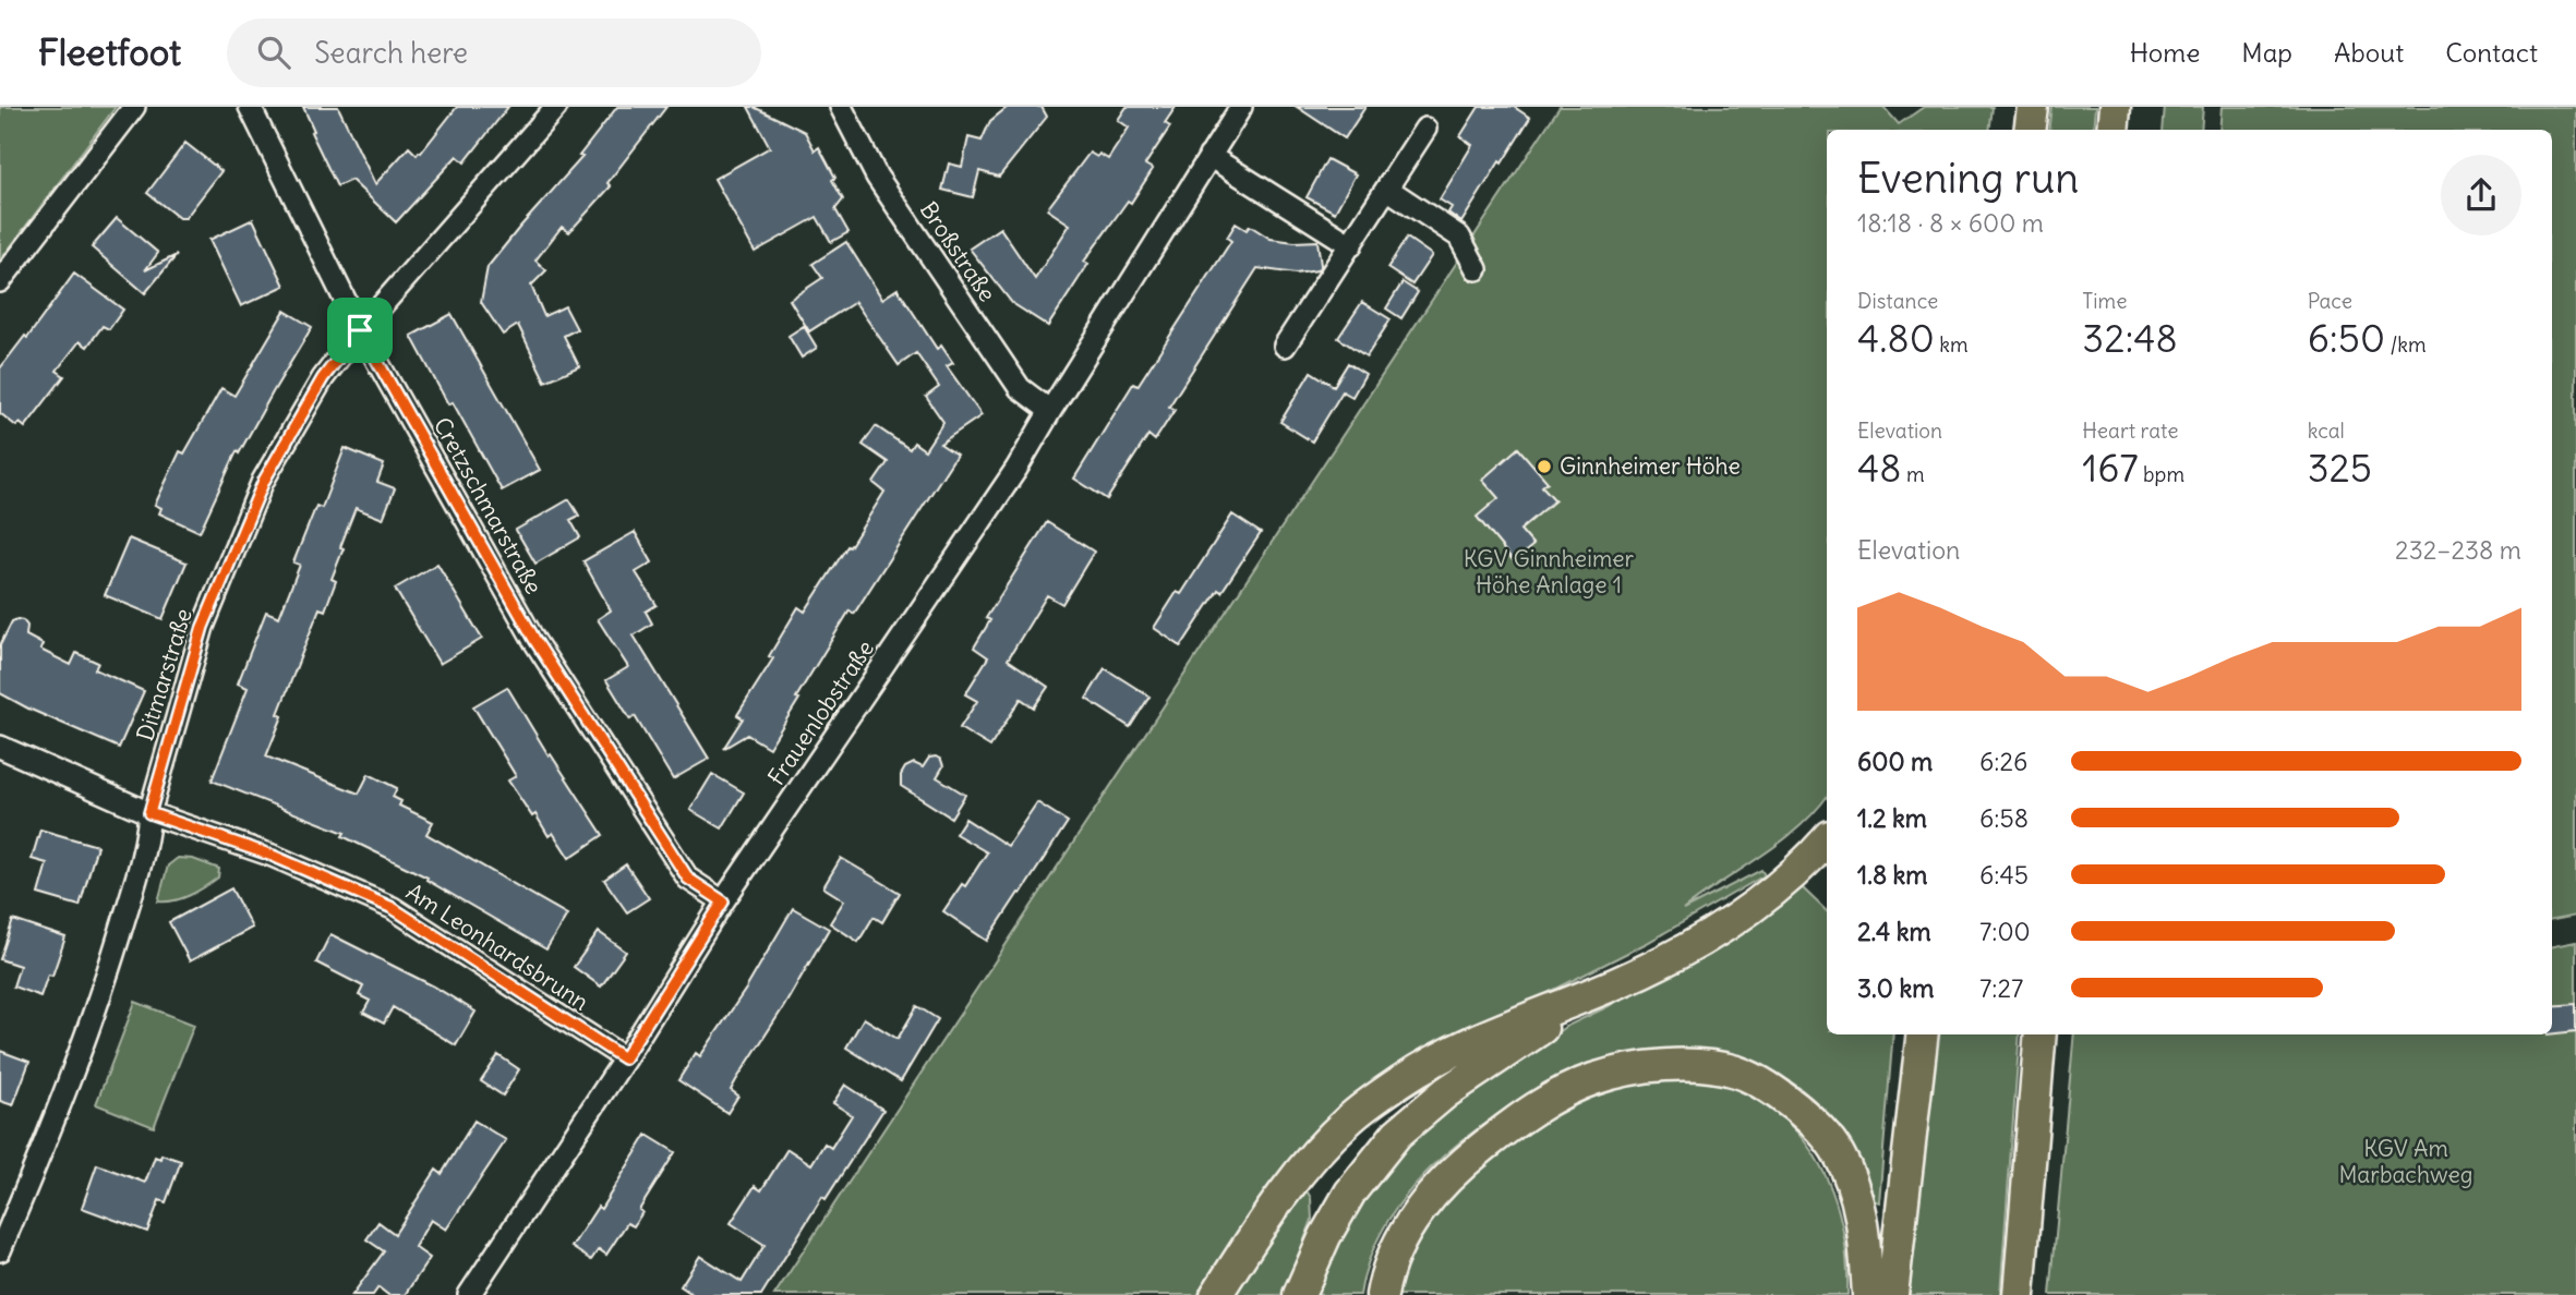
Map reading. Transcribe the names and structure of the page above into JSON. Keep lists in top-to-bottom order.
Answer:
{
  "streets": {
    "street": [
      "Broßstraße",
      "Cretzschmarstraße",
      "Ditmarstraße",
      "Frauenlobstraße",
      "Am Leonhardsbrunn"
    ]
  },
  "crossings": [
    ["Broßstraße", "Frauenlobstraße"],
    ["Cretzschmarstraße", "Ditmarstraße"],
    ["Cretzschmarstraße", "Frauenlobstraße"],
    ["Ditmarstraße", "Am Leonhardsbrunn"],
    ["Frauenlobstraße", "Am Leonhardsbrunn"]
  ],
  "parks": ["KGV Ginnheimer Höhe Anlage 1", "KGV Am Marbachweg"],
  "places": ["Ginnheimer Höhe"],
  "page": {
    "header": "Fleetfoot",
    "search": "Search here",
    "nav": [
      "Home",
      "Map",
      "About",
      "Contact"
    ],
    "heading": ["Evening run", "18:18 · 8 × 600 m"],
    "stats": [
      ["Distance", "4.80 km"],
      ["Time", "32:48"],
      ["Pace", "6:50 /km"],
      ["Elevation", "48 m"],
      ["Heart rate", "167 bpm"],
      ["kcal", "325"]
    ],
    "chart": ["Elevation", "232–238 m"],
    "list": [
      {
        "name": "600 m",
        "note": "6:26"
      },
      {
        "name": "1.2 km",
        "note": "6:58"
      },
      {
        "name": "1.8 km",
        "note": "6:45"
      },
      {
        "name": "2.4 km",
        "note": "7:00"
      },
      {
        "name": "3.0 km",
        "note": "7:27"
      }
    ]
  }
}
